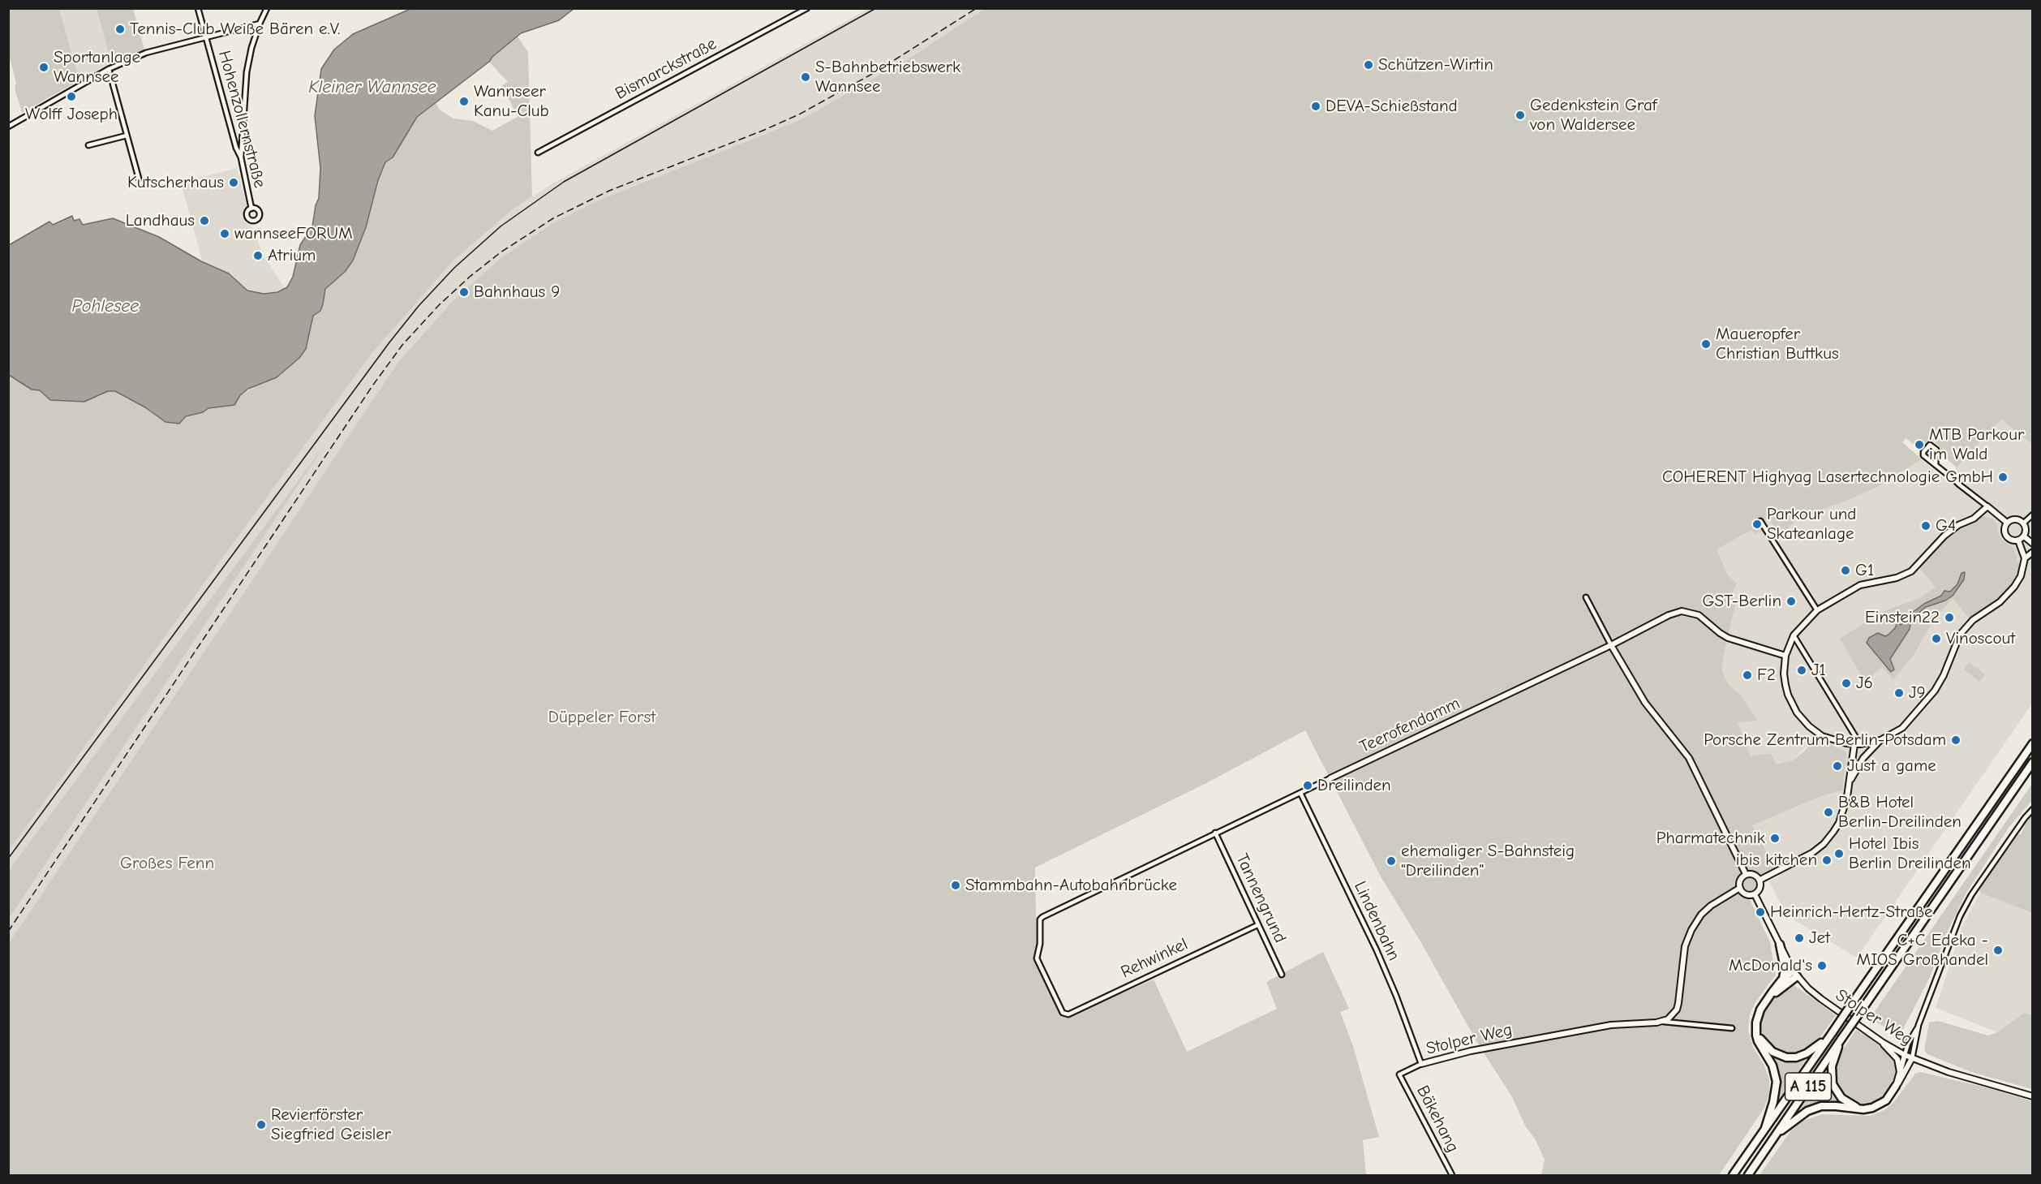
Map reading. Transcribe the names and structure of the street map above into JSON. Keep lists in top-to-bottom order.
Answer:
{
  "streets": {
    "highway": ["A 115"],
    "street": [
      "Bismarckstraße",
      "Hohenzollernstraße",
      "Teerofendamm",
      "Tannengrund",
      "Lindenbahn",
      "Rehwinkel",
      "Stolper Weg",
      "Bäkehang"
    ]
  },
  "crossings": [
    ["Teerofendamm", "Tannengrund"],
    ["Teerofendamm", "Lindenbahn"],
    ["Teerofendamm", "Rehwinkel"],
    ["Tannengrund", "Rehwinkel"],
    ["Lindenbahn", "Stolper Weg"],
    ["Stolper Weg", "Bäkehang"]
  ],
  "water": ["Kleiner Wannsee", "Pohlesee"],
  "parks": ["Düppeler Forst", "Großes Fenn"],
  "places": [
    "Tennis-Club Weiße Bären e.V.",
    "Schützen-Wirtin",
    "Sportanlage Wannsee",
    "S-Bahnbetriebswerk Wannsee",
    "Wolff Joseph",
    "Wannseer Kanu-Club",
    "DEVA-Schießstand",
    "Gedenkstein Graf von Waldersee",
    "Kutscherhaus",
    "Landhaus",
    "wannseeFORUM",
    "Atrium",
    "Bahnhaus 9",
    "Maueropfer Christian Buttkus",
    "MTB Parkour im Wald",
    "COHERENT Highyag Lasertechnologie GmbH",
    "Parkour und Skateanlage",
    "G4",
    "G1",
    "GST-Berlin",
    "Einstein22",
    "Vinoscout",
    "J1",
    "F2",
    "J6",
    "J9",
    "Porsche Zentrum Berlin-Potsdam",
    "Just a game",
    "Dreilinden",
    "B&B Hotel Berlin-Dreilinden",
    "Pharmatechnik",
    "Hotel Ibis Berlin Dreilinden",
    "ibis kitchen",
    "ehemaliger S-Bahnsteig \"Dreilinden\"",
    "Stammbahn-Autobahnbrücke",
    "Heinrich-Hertz-Straße",
    "Jet",
    "C+C Edeka - MIOS Großhandel",
    "McDonald's",
    "Revierförster Siegfried Geisler"
  ]
}
